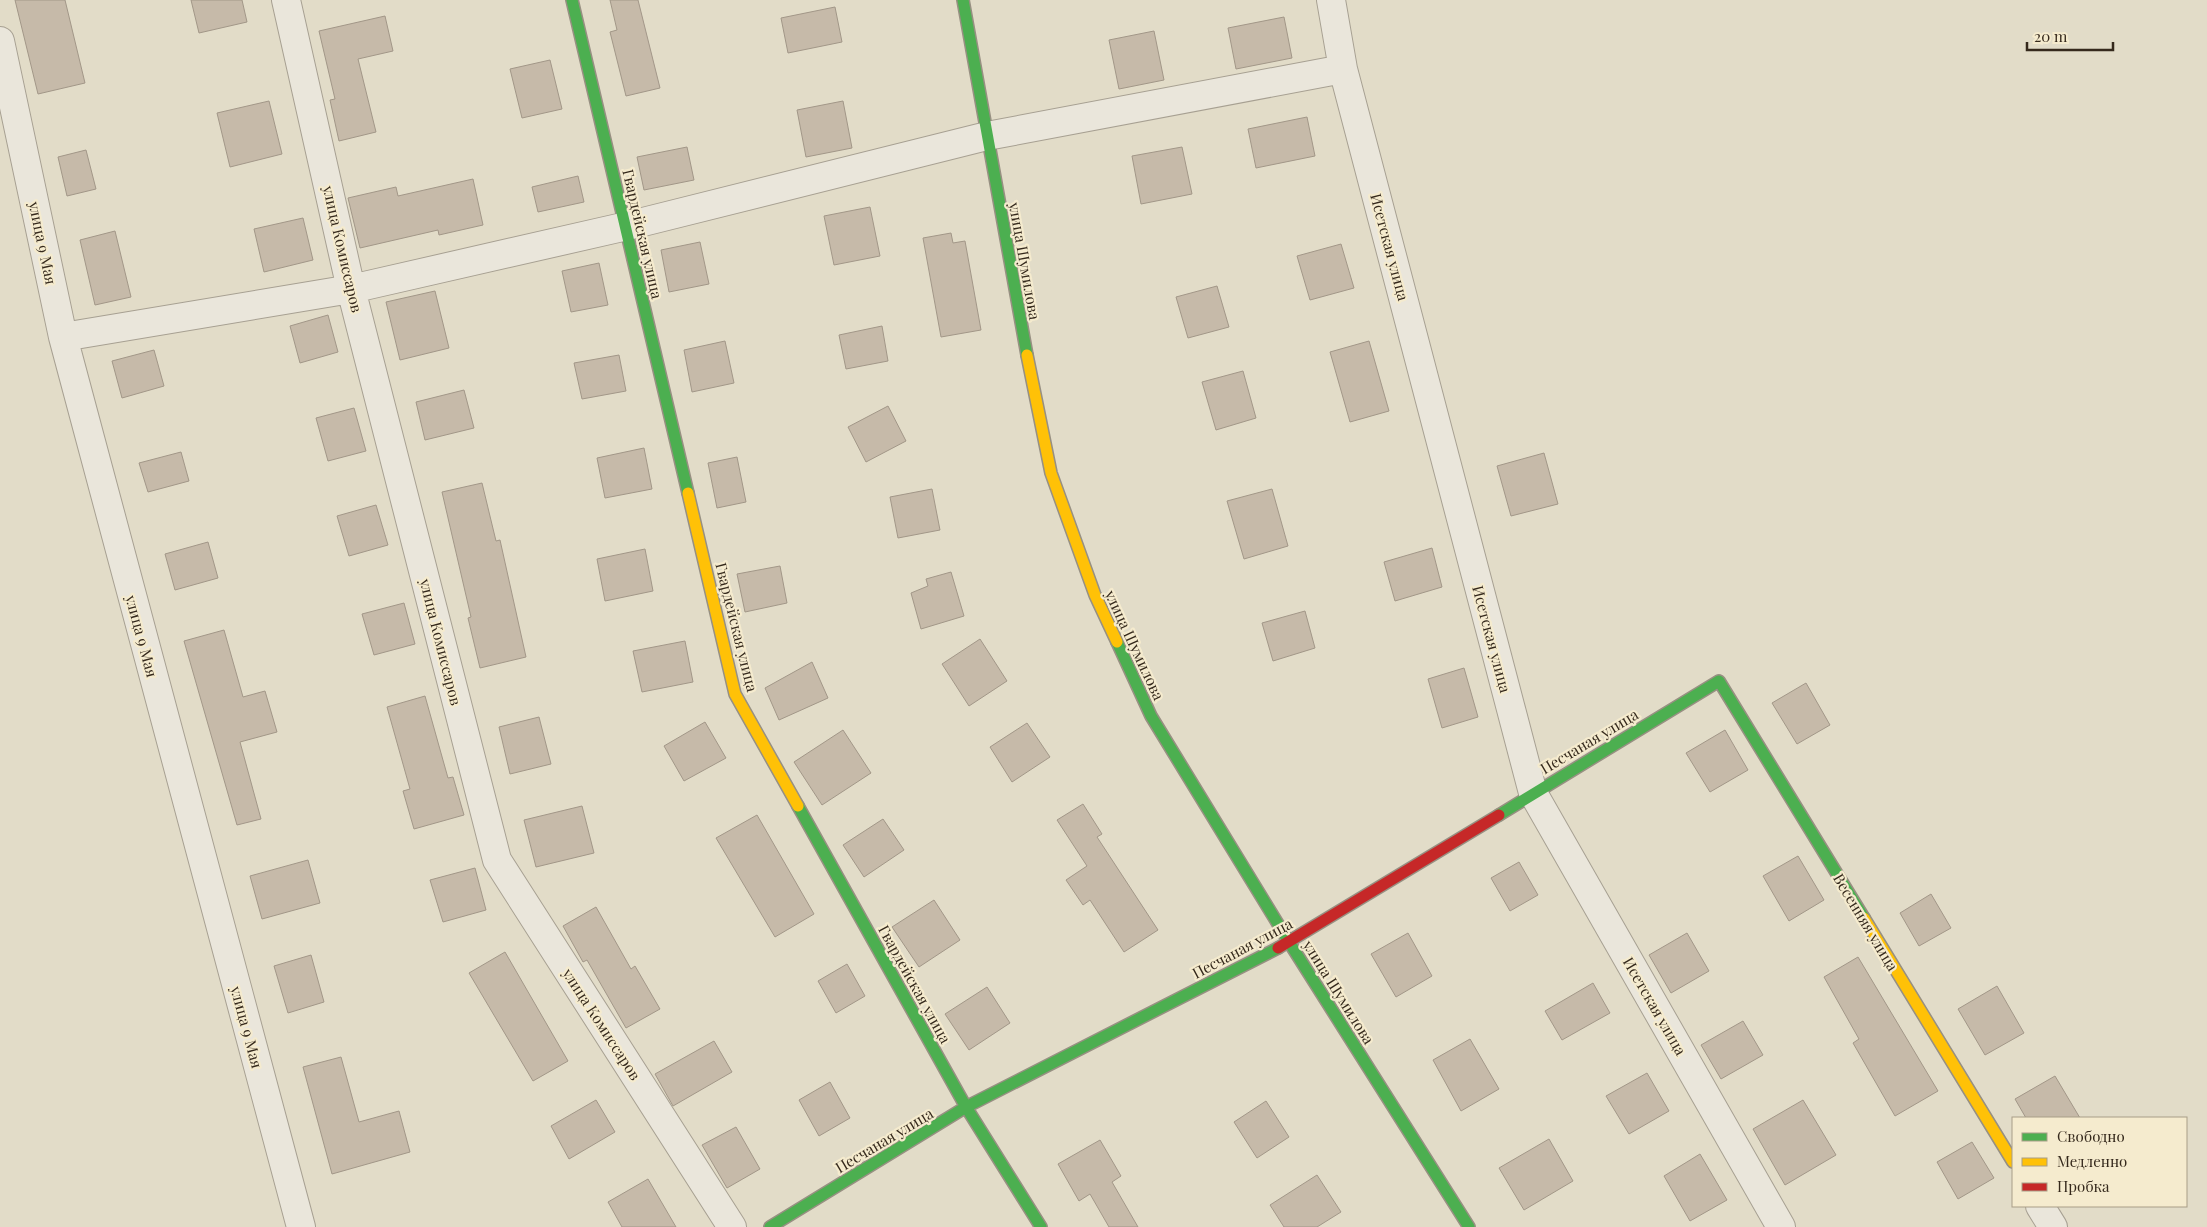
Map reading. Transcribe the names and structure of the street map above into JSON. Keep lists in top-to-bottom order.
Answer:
{
  "streets": {
    "street": [
      "Гвардейская улица",
      "улица 9 Мая",
      "Исетская улица",
      "улица Комиссаров",
      "улица Шумилова",
      "Песчаная улица",
      "Весенняя улица"
    ]
  },
  "crossings": [
    ["Гвардейская улица", "Песчаная улица"],
    ["Исетская улица", "Песчаная улица"],
    ["улица Шумилова", "Песчаная улица"],
    ["Песчаная улица", "Весенняя улица"]
  ],
  "legend": ["Свободно", "Медленно", "Пробка"],
  "scale_bar": "20 m"
}
